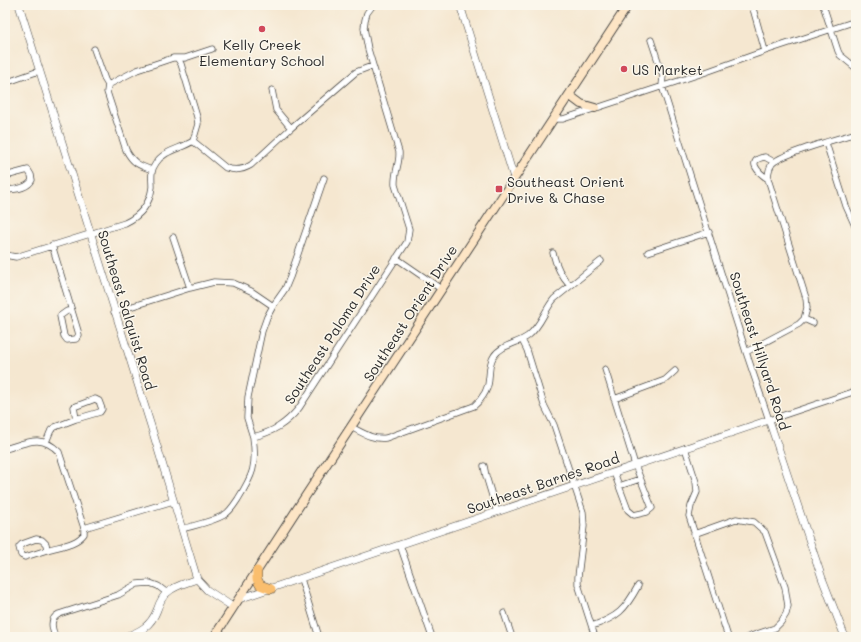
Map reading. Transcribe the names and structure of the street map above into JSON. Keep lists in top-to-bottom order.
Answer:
{
  "streets": {
    "main road": ["Southeast Orient Drive"],
    "street": [
      "Southeast Salquist Road",
      "Southeast Paloma Drive",
      "Southeast Hillyard Road",
      "Southeast Barnes Road"
    ]
  },
  "crossings": [
    ["Southeast Salquist Road", "Southeast Orient Drive"],
    ["Southeast Orient Drive", "Southeast Barnes Road"],
    ["Southeast Hillyard Road", "Southeast Barnes Road"]
  ],
  "places": {
    "other": ["Kelly Creek Elementary School", "US Market"],
    "transit": ["Southeast Orient Drive & Chase"]
  }
}
